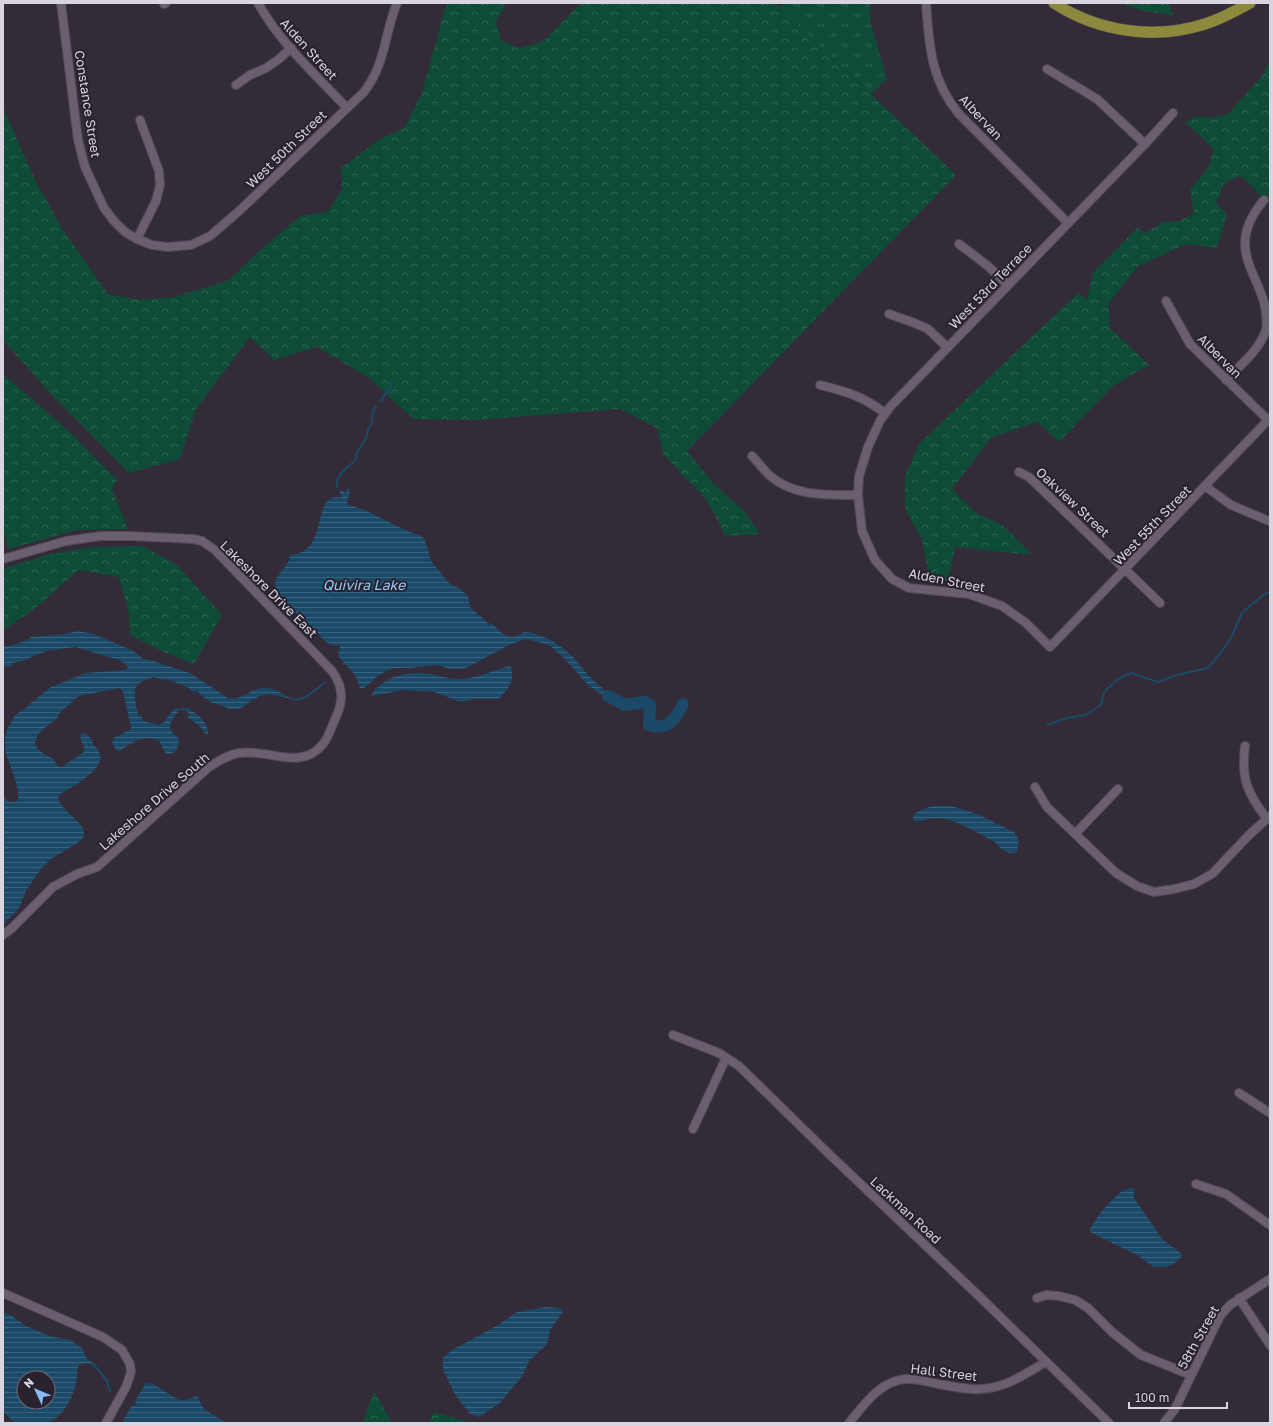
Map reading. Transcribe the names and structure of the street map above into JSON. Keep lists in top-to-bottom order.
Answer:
{
  "streets": {
    "street": [
      "Alden Street",
      "Constance Street",
      "Albervan",
      "West 50th Street",
      "West 53rd Terrace",
      "Oakview Street",
      "West 55th Street",
      "Lakeshore Drive East",
      "Lakeshore Drive South",
      "Lackman Road",
      "58th Street",
      "Hall Street"
    ]
  },
  "crossings": [
    ["Alden Street", "West 50th Street"],
    ["Alden Street", "West 53rd Terrace"],
    ["Alden Street", "West 55th Street"],
    ["Constance Street", "West 50th Street"],
    ["Albervan", "West 53rd Terrace"],
    ["Albervan", "West 55th Street"],
    ["Oakview Street", "West 55th Street"],
    ["Lakeshore Drive East", "Lakeshore Drive South"],
    ["Lackman Road", "Hall Street"]
  ],
  "water": ["Quivira Lake"],
  "scale_bar": "100 m",
  "north": "top left"
}
